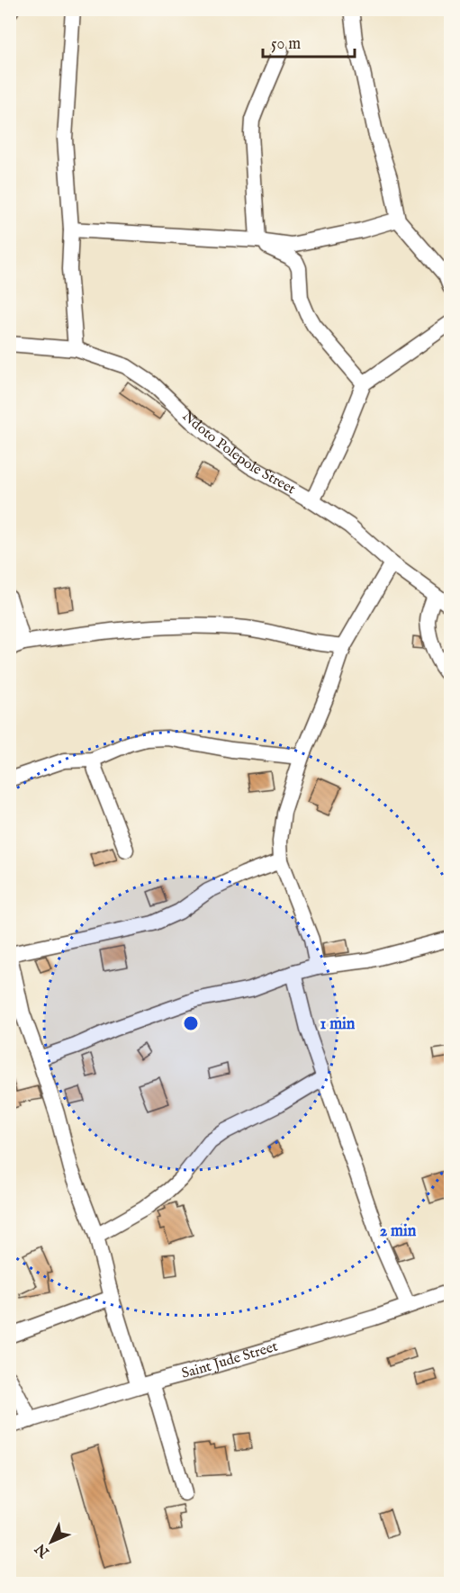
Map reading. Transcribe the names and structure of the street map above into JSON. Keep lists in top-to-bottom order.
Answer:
{
  "streets": {
    "street": ["Ndoto Polepole Street", "Saint Jude Street"]
  },
  "scale_bar": "50 m",
  "north": "bottom left",
  "rings": ["1 min", "2 min"]
}
